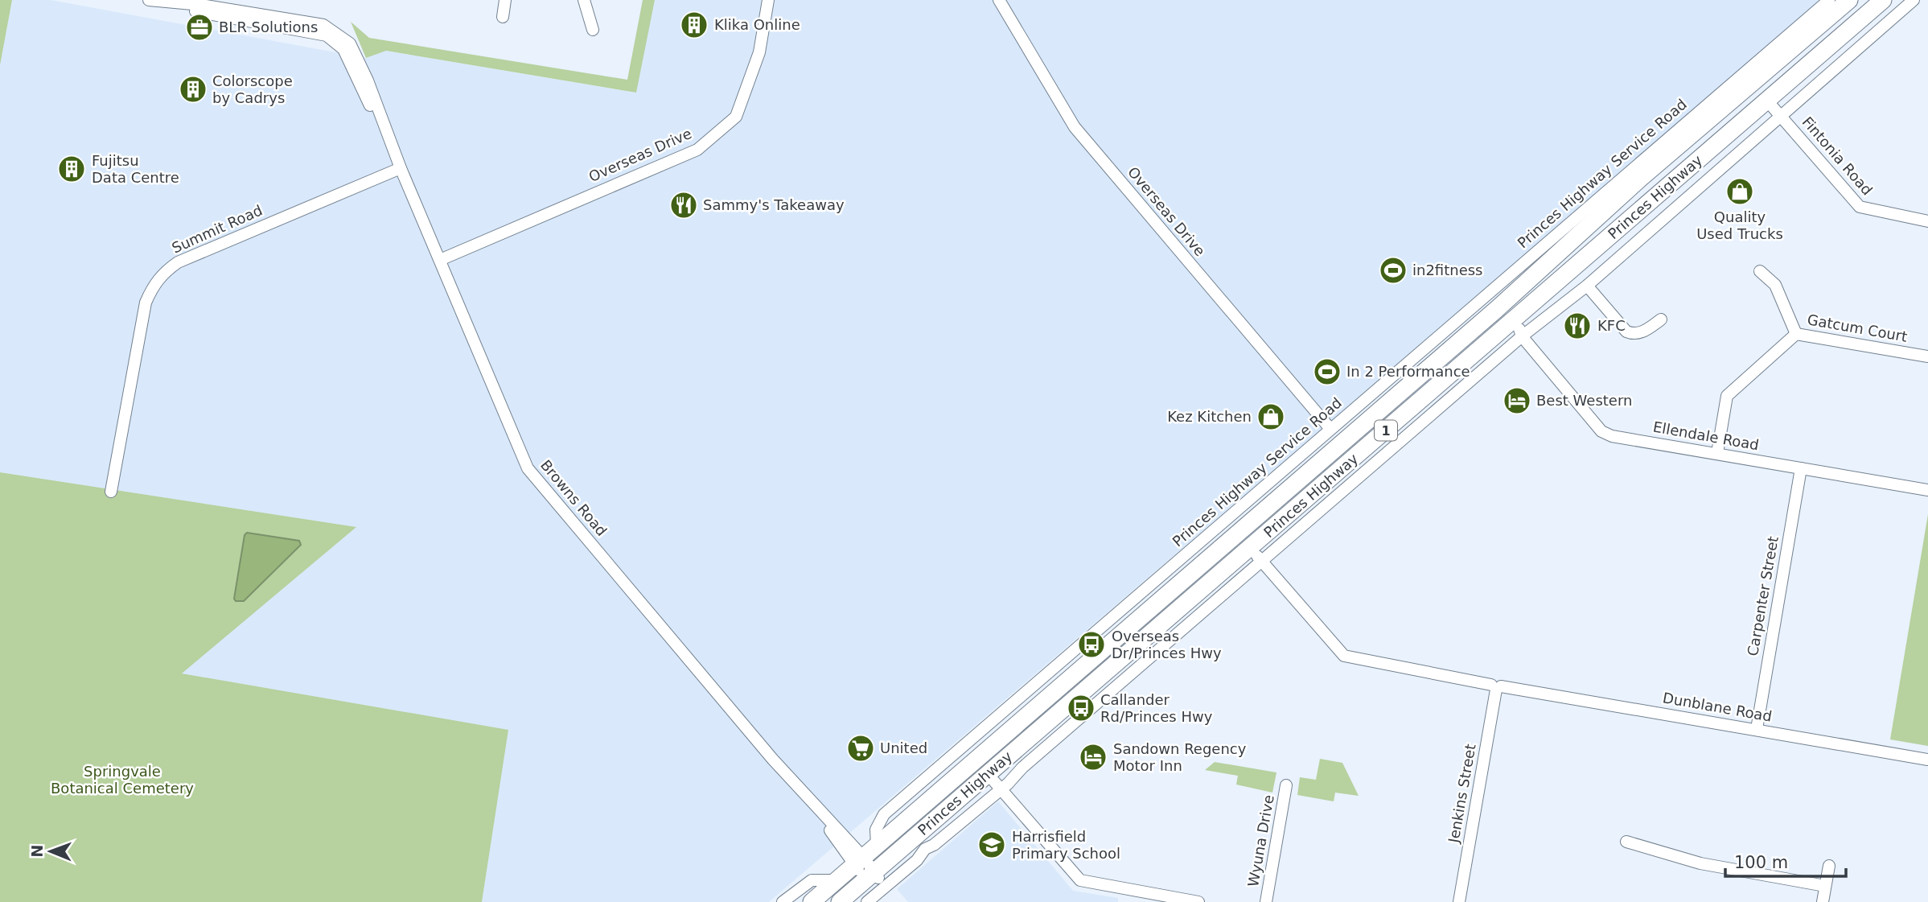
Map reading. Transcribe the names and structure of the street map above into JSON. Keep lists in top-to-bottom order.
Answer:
{
  "streets": {
    "highway": ["Princes Highway", "1"],
    "street": [
      "Overseas Drive",
      "Fintonia Road",
      "Princes Highway Service Road",
      "Summit Road",
      "Gatcum Court",
      "Ellendale Road",
      "Browns Road",
      "Carpenter Street",
      "Dunblane Road",
      "Jenkins Street",
      "Wyuna Drive"
    ]
  },
  "crossings": [
    ["Overseas Drive", "Princes Highway Service Road"],
    ["Overseas Drive", "Browns Road"],
    ["Fintonia Road", "Princes Highway"],
    ["Princes Highway Service Road", "Princes Highway"],
    ["Princes Highway", "Ellendale Road"],
    ["Princes Highway", "Browns Road"],
    ["Princes Highway", "Dunblane Road"],
    ["Summit Road", "Browns Road"],
    ["Gatcum Court", "Ellendale Road"],
    ["Ellendale Road", "Carpenter Street"],
    ["Carpenter Street", "Dunblane Road"],
    ["Dunblane Road", "Jenkins Street"]
  ],
  "parks": ["Springvale Botanical Cemetery"],
  "places": {
    "building": ["Klika Online", "Colorscope by Cadrys", "Fujitsu Data Centre"],
    "office": ["BLR Solutions"],
    "shop": ["Quality Used Trucks", "Kez Kitchen"],
    "restaurant": ["Sammy's Takeaway", "KFC"],
    "sports": ["in2fitness", "In 2 Performance"],
    "hotel": ["Best Western", "Sandown Regency Motor Inn"],
    "bus stop": ["Overseas Dr/Princes Hwy", "Callander Rd/Princes Hwy"],
    "supermarket": ["United"],
    "school or university": ["Harrisfield Primary School"]
  },
  "scale_bar": "100 m",
  "north": "left"
}
